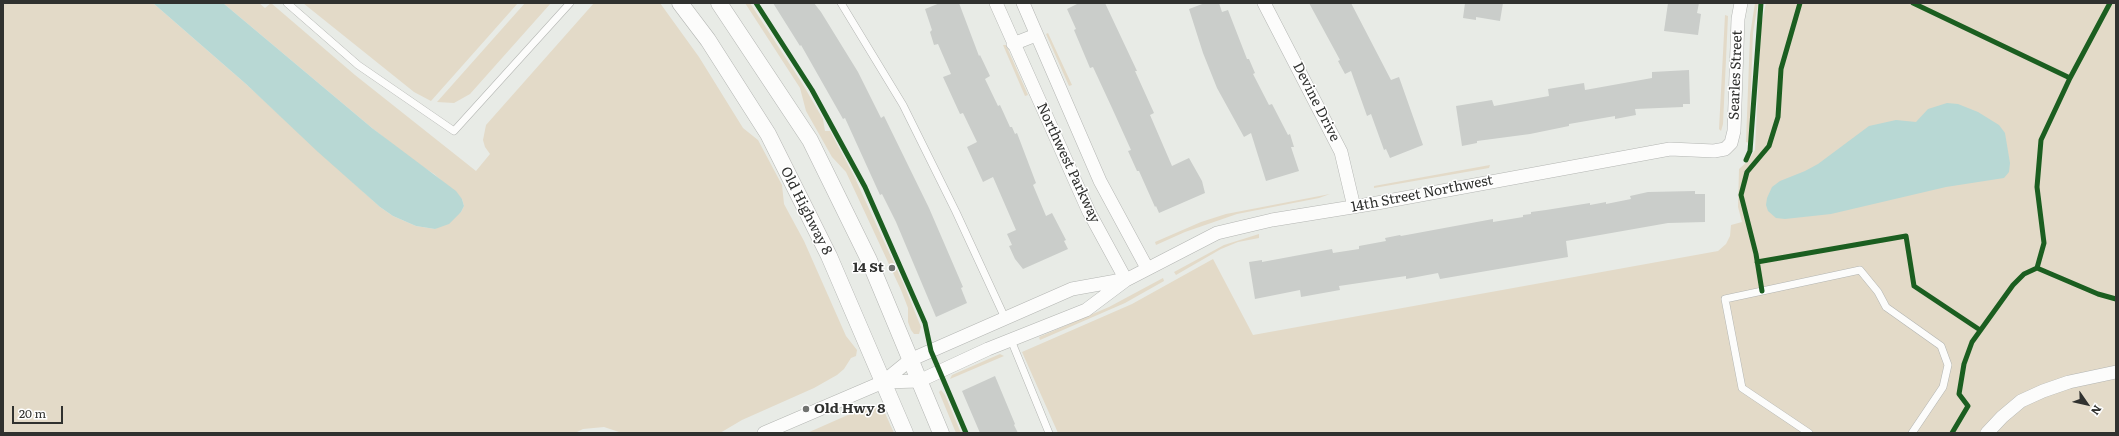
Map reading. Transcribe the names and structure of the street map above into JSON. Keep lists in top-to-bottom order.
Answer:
{
  "streets": {
    "street": [
      "Searles Street",
      "Devine Drive",
      "Northwest Parkway",
      "14th Street Northwest",
      "Old Highway 8"
    ]
  },
  "crossings": [
    ["Searles Street", "14th Street Northwest"],
    ["Devine Drive", "14th Street Northwest"],
    ["Northwest Parkway", "14th Street Northwest"],
    ["14th Street Northwest", "Old Highway 8"]
  ],
  "places": ["14 St", "Old Hwy 8"],
  "scale_bar": "20 m",
  "north": "bottom right"
}
